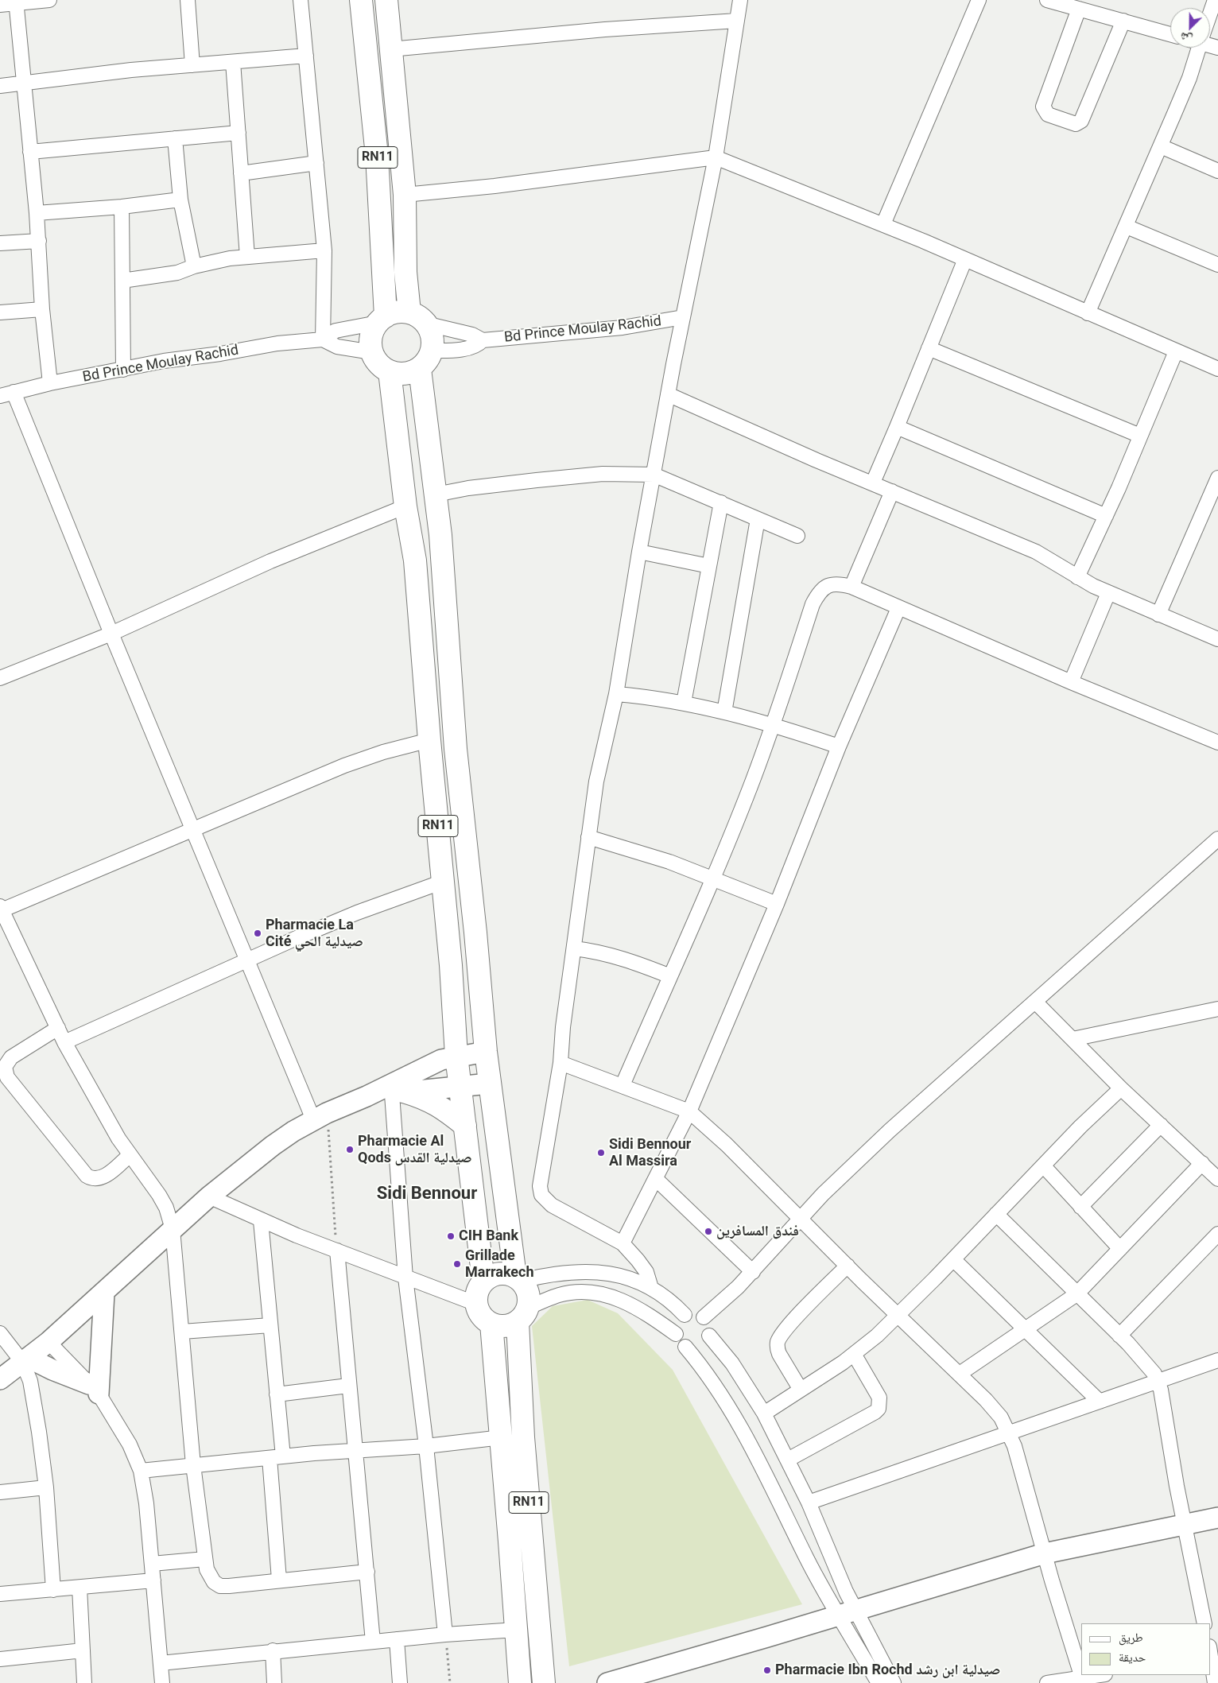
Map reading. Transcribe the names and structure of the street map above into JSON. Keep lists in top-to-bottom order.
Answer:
{
  "streets": {
    "main road": ["RN11"],
    "street": ["Bd Prince Moulay Rachid"]
  },
  "crossings": [
    ["RN11", "Bd Prince Moulay Rachid"]
  ],
  "districts": ["Sidi Bennour"],
  "places": [
    "Pharmacie La Cité صيدلية الحي",
    "Pharmacie Al Qods صيدلية القدس",
    "Sidi Bennour Al Massira",
    "فندق المسافرين",
    "CIH Bank",
    "Grillade Marrakech",
    "Pharmacie Ibn Rochd صيدلية ابن رشد"
  ],
  "legend": ["طريق", "حديقة"],
  "north": "bottom left"
}
